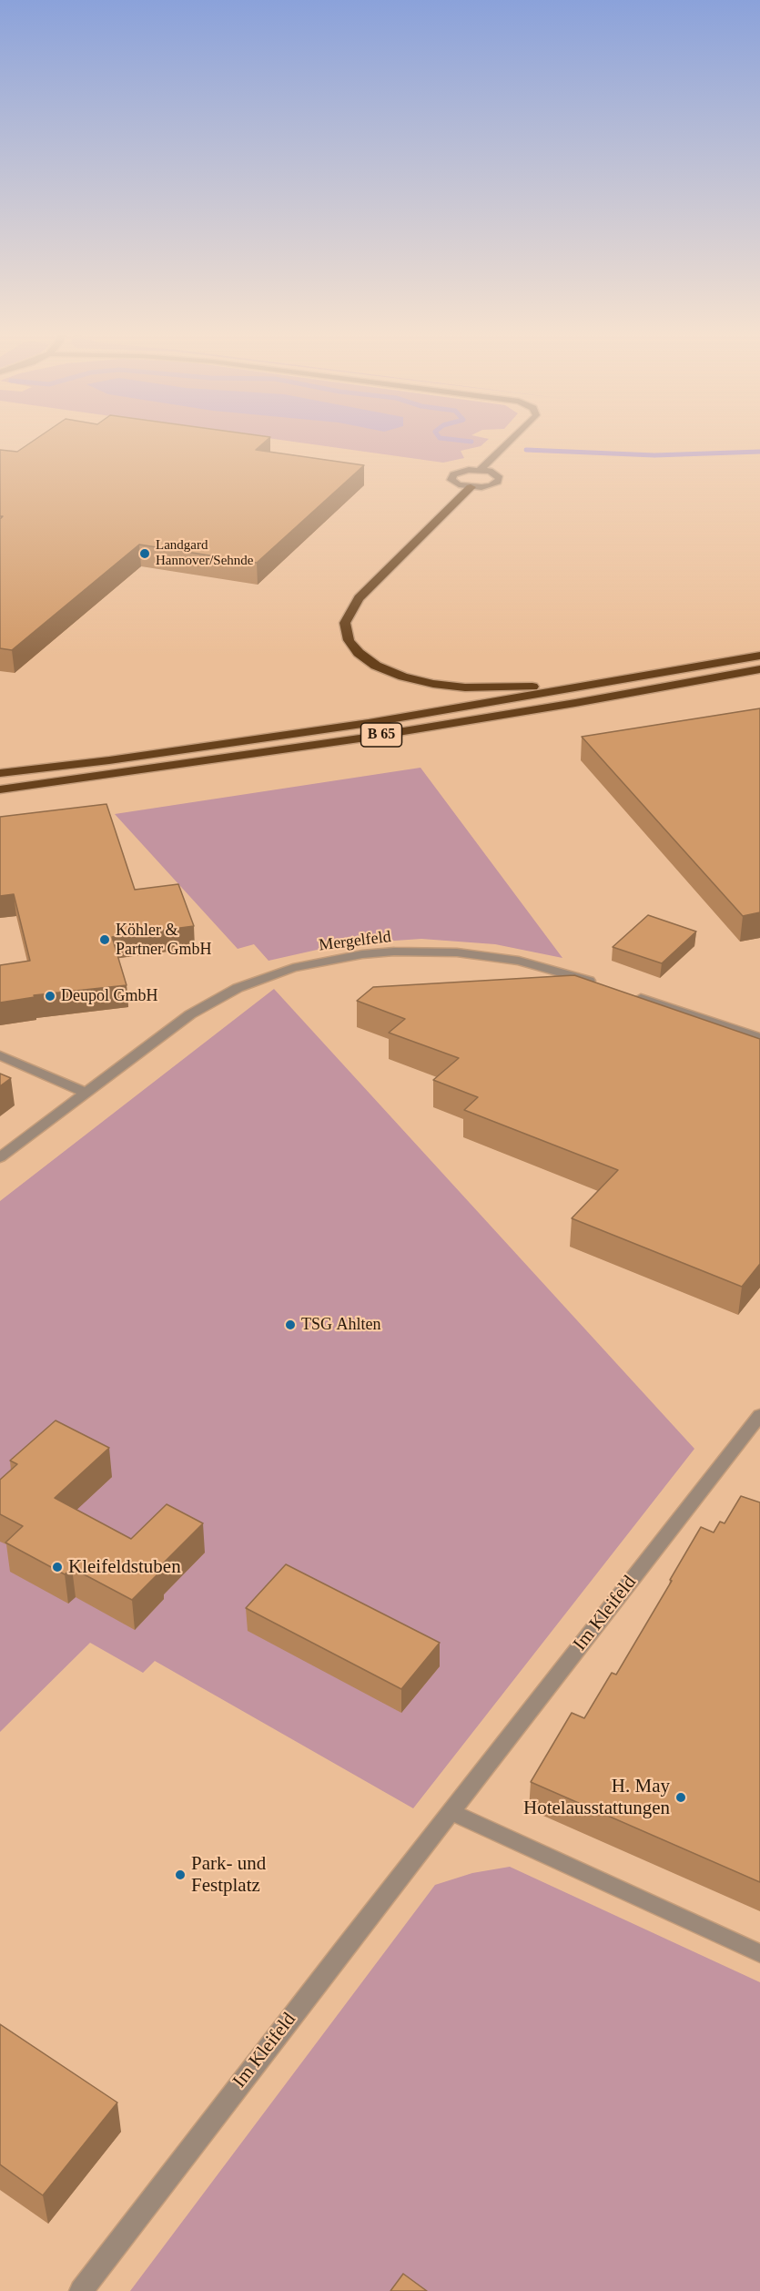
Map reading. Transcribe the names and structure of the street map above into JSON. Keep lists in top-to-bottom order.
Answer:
{
  "streets": {
    "highway": ["B 65"],
    "street": ["Mergelfeld", "Im Kleifeld"]
  },
  "places": [
    "Landgard Hannover/Sehnde",
    "Köhler & Partner GmbH",
    "Deupol GmbH",
    "TSG Ahlten",
    "Kleifeldstuben",
    "H. May Hotelausstattungen",
    "Park- und Festplatz"
  ]
}
